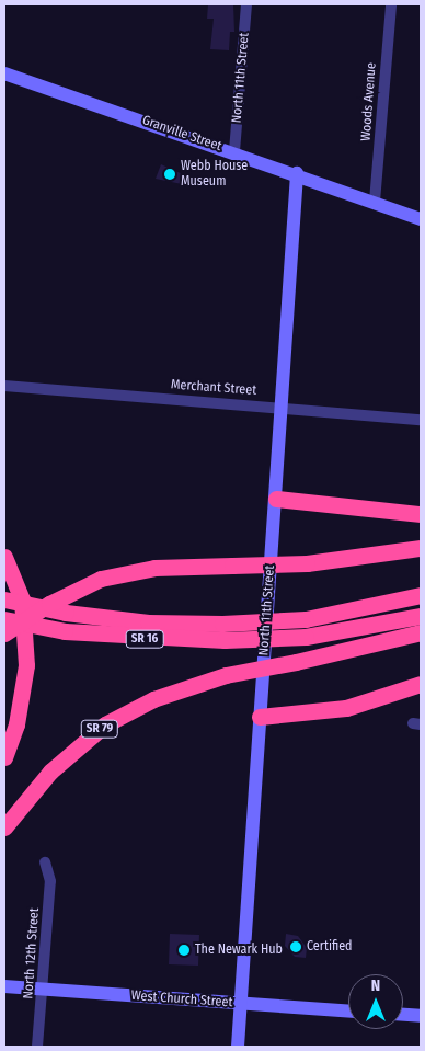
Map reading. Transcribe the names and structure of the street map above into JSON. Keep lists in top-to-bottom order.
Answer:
{
  "streets": {
    "highway": ["SR 16", "SR 79"],
    "street": [
      "North 11th Street",
      "Woods Avenue",
      "Granville Street",
      "Merchant Street",
      "North 12th Street",
      "West Church Street"
    ]
  },
  "crossings": [
    ["North 11th Street", "Granville Street"],
    ["North 11th Street", "Merchant Street"],
    ["North 11th Street", "West Church Street"],
    ["Woods Avenue", "Granville Street"],
    ["North 12th Street", "West Church Street"]
  ],
  "places": ["Webb House Museum", "Certified", "The Newark Hub"],
  "north": "top"
}
